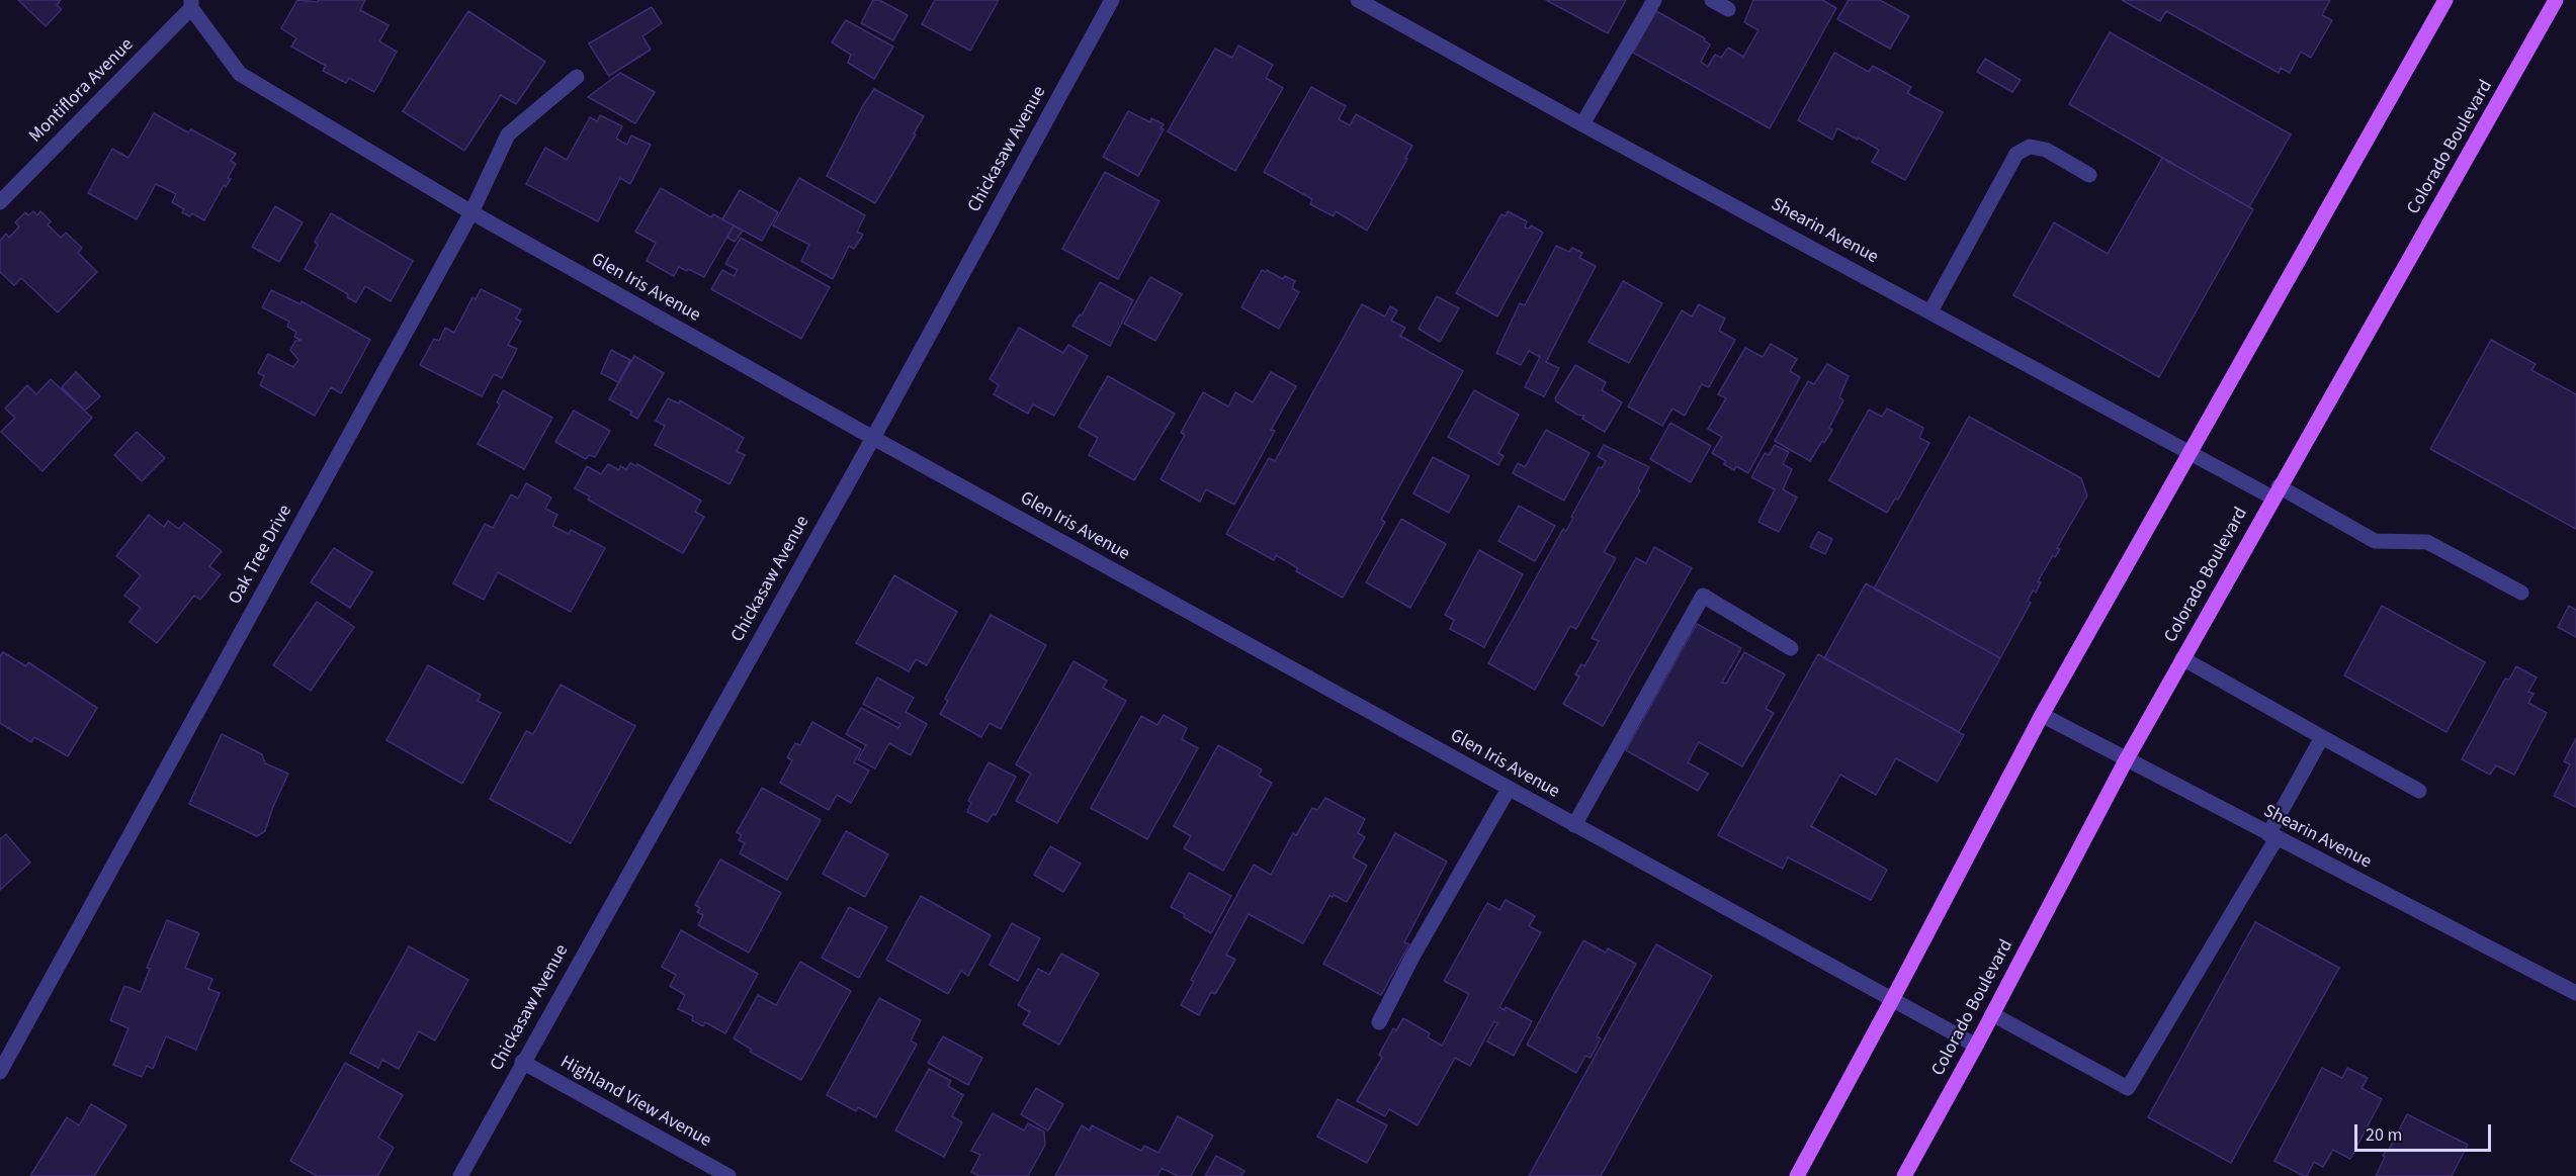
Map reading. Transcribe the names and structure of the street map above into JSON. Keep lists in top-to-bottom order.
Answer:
{
  "streets": {
    "main road": ["Colorado Boulevard"],
    "street": [
      "Montiflora Avenue",
      "Chickasaw Avenue",
      "Shearin Avenue",
      "Glen Iris Avenue",
      "Oak Tree Drive",
      "Highland View Avenue"
    ]
  },
  "crossings": [
    ["Montiflora Avenue", "Glen Iris Avenue"],
    ["Colorado Boulevard", "Shearin Avenue"],
    ["Colorado Boulevard", "Glen Iris Avenue"],
    ["Chickasaw Avenue", "Glen Iris Avenue"],
    ["Chickasaw Avenue", "Highland View Avenue"],
    ["Glen Iris Avenue", "Oak Tree Drive"]
  ],
  "scale_bar": "20 m"
}
